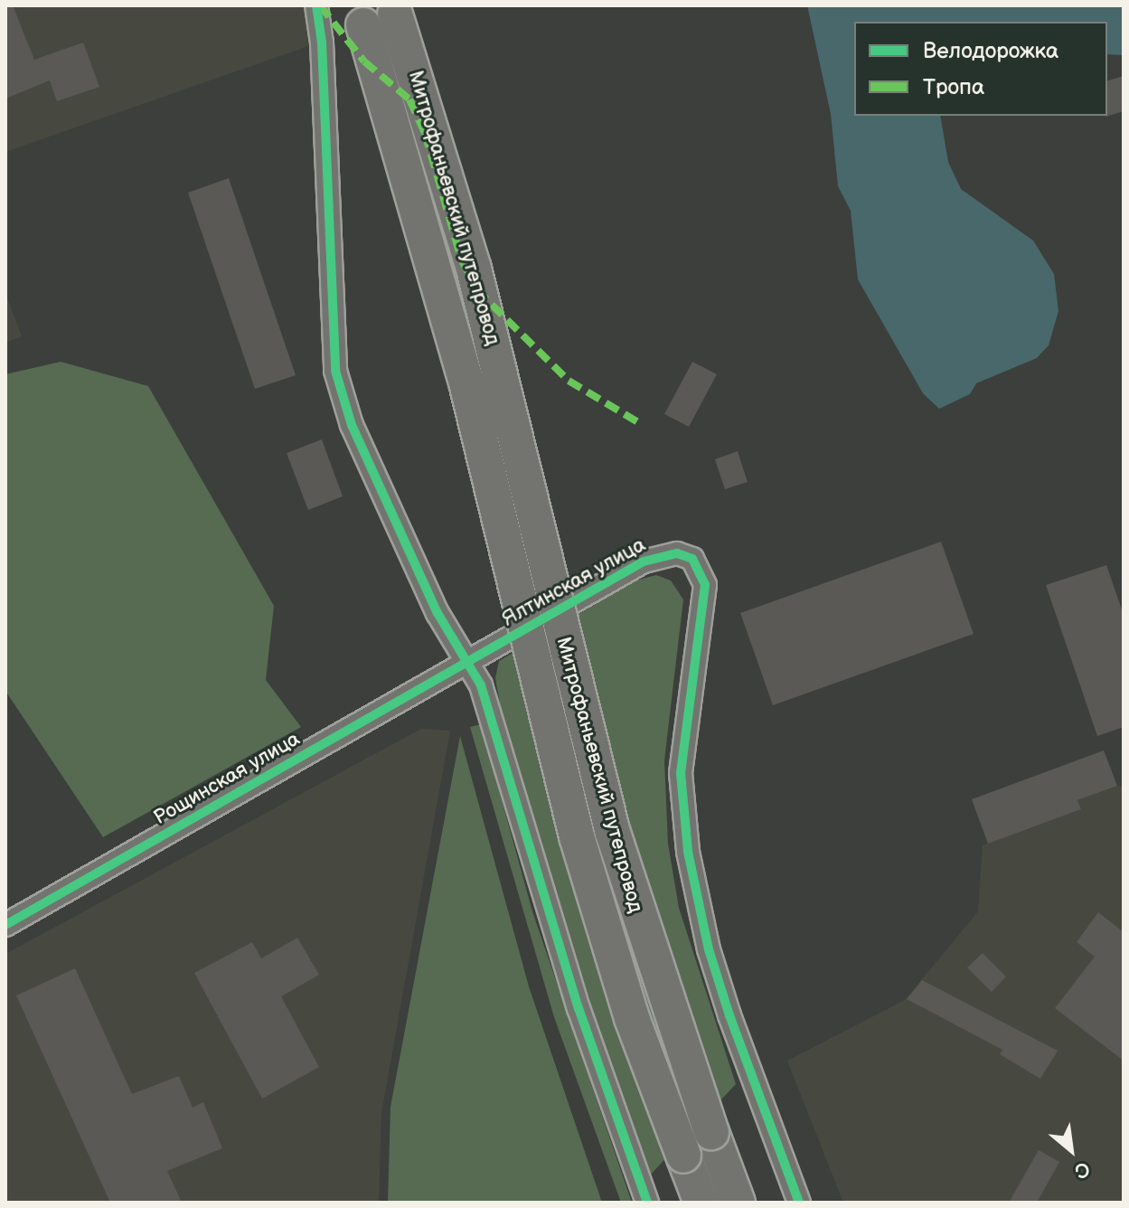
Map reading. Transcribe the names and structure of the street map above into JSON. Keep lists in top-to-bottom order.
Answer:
{
  "streets": {
    "main road": ["Митрофаньевский путепровод"],
    "street": ["Ялтинская улица", "Рощинская улица"]
  },
  "crossings": [
    ["Ялтинская улица", "Рощинская улица"]
  ],
  "legend": ["Велодорожка", "Тропа"],
  "north": "bottom right"
}
